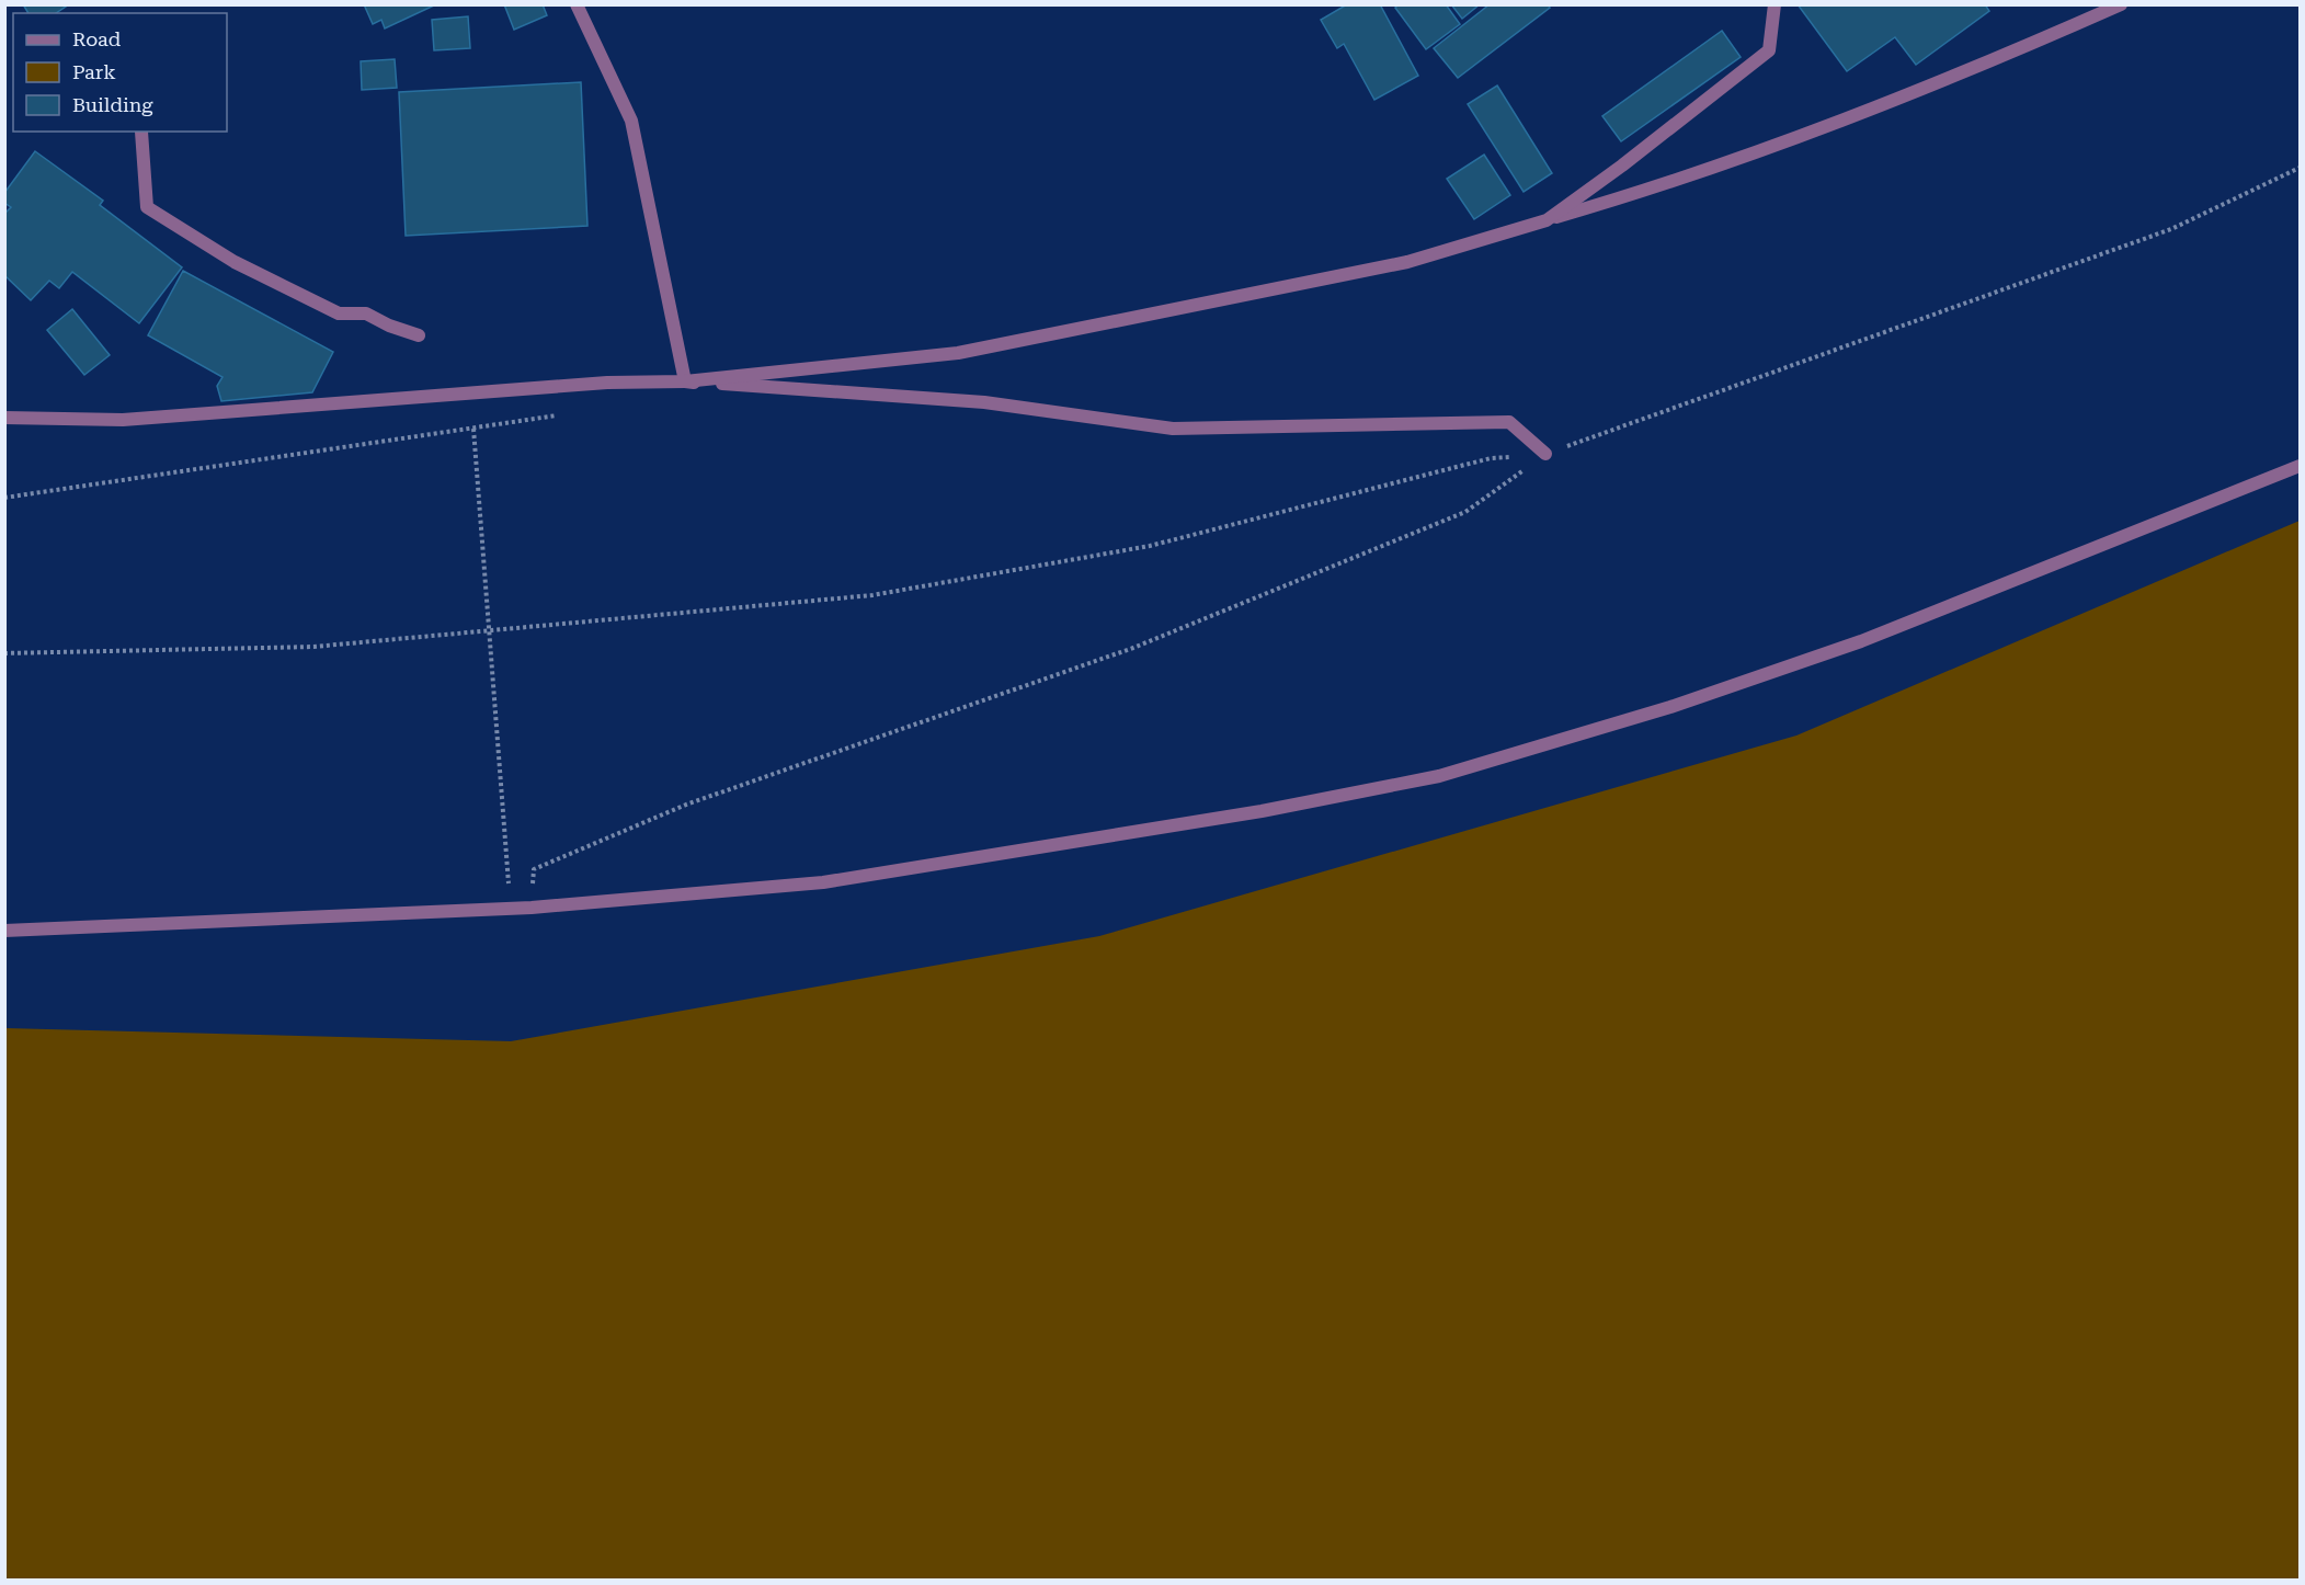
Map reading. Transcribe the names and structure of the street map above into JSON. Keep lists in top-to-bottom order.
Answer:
{
  "legend": ["Road", "Park", "Building"]
}
